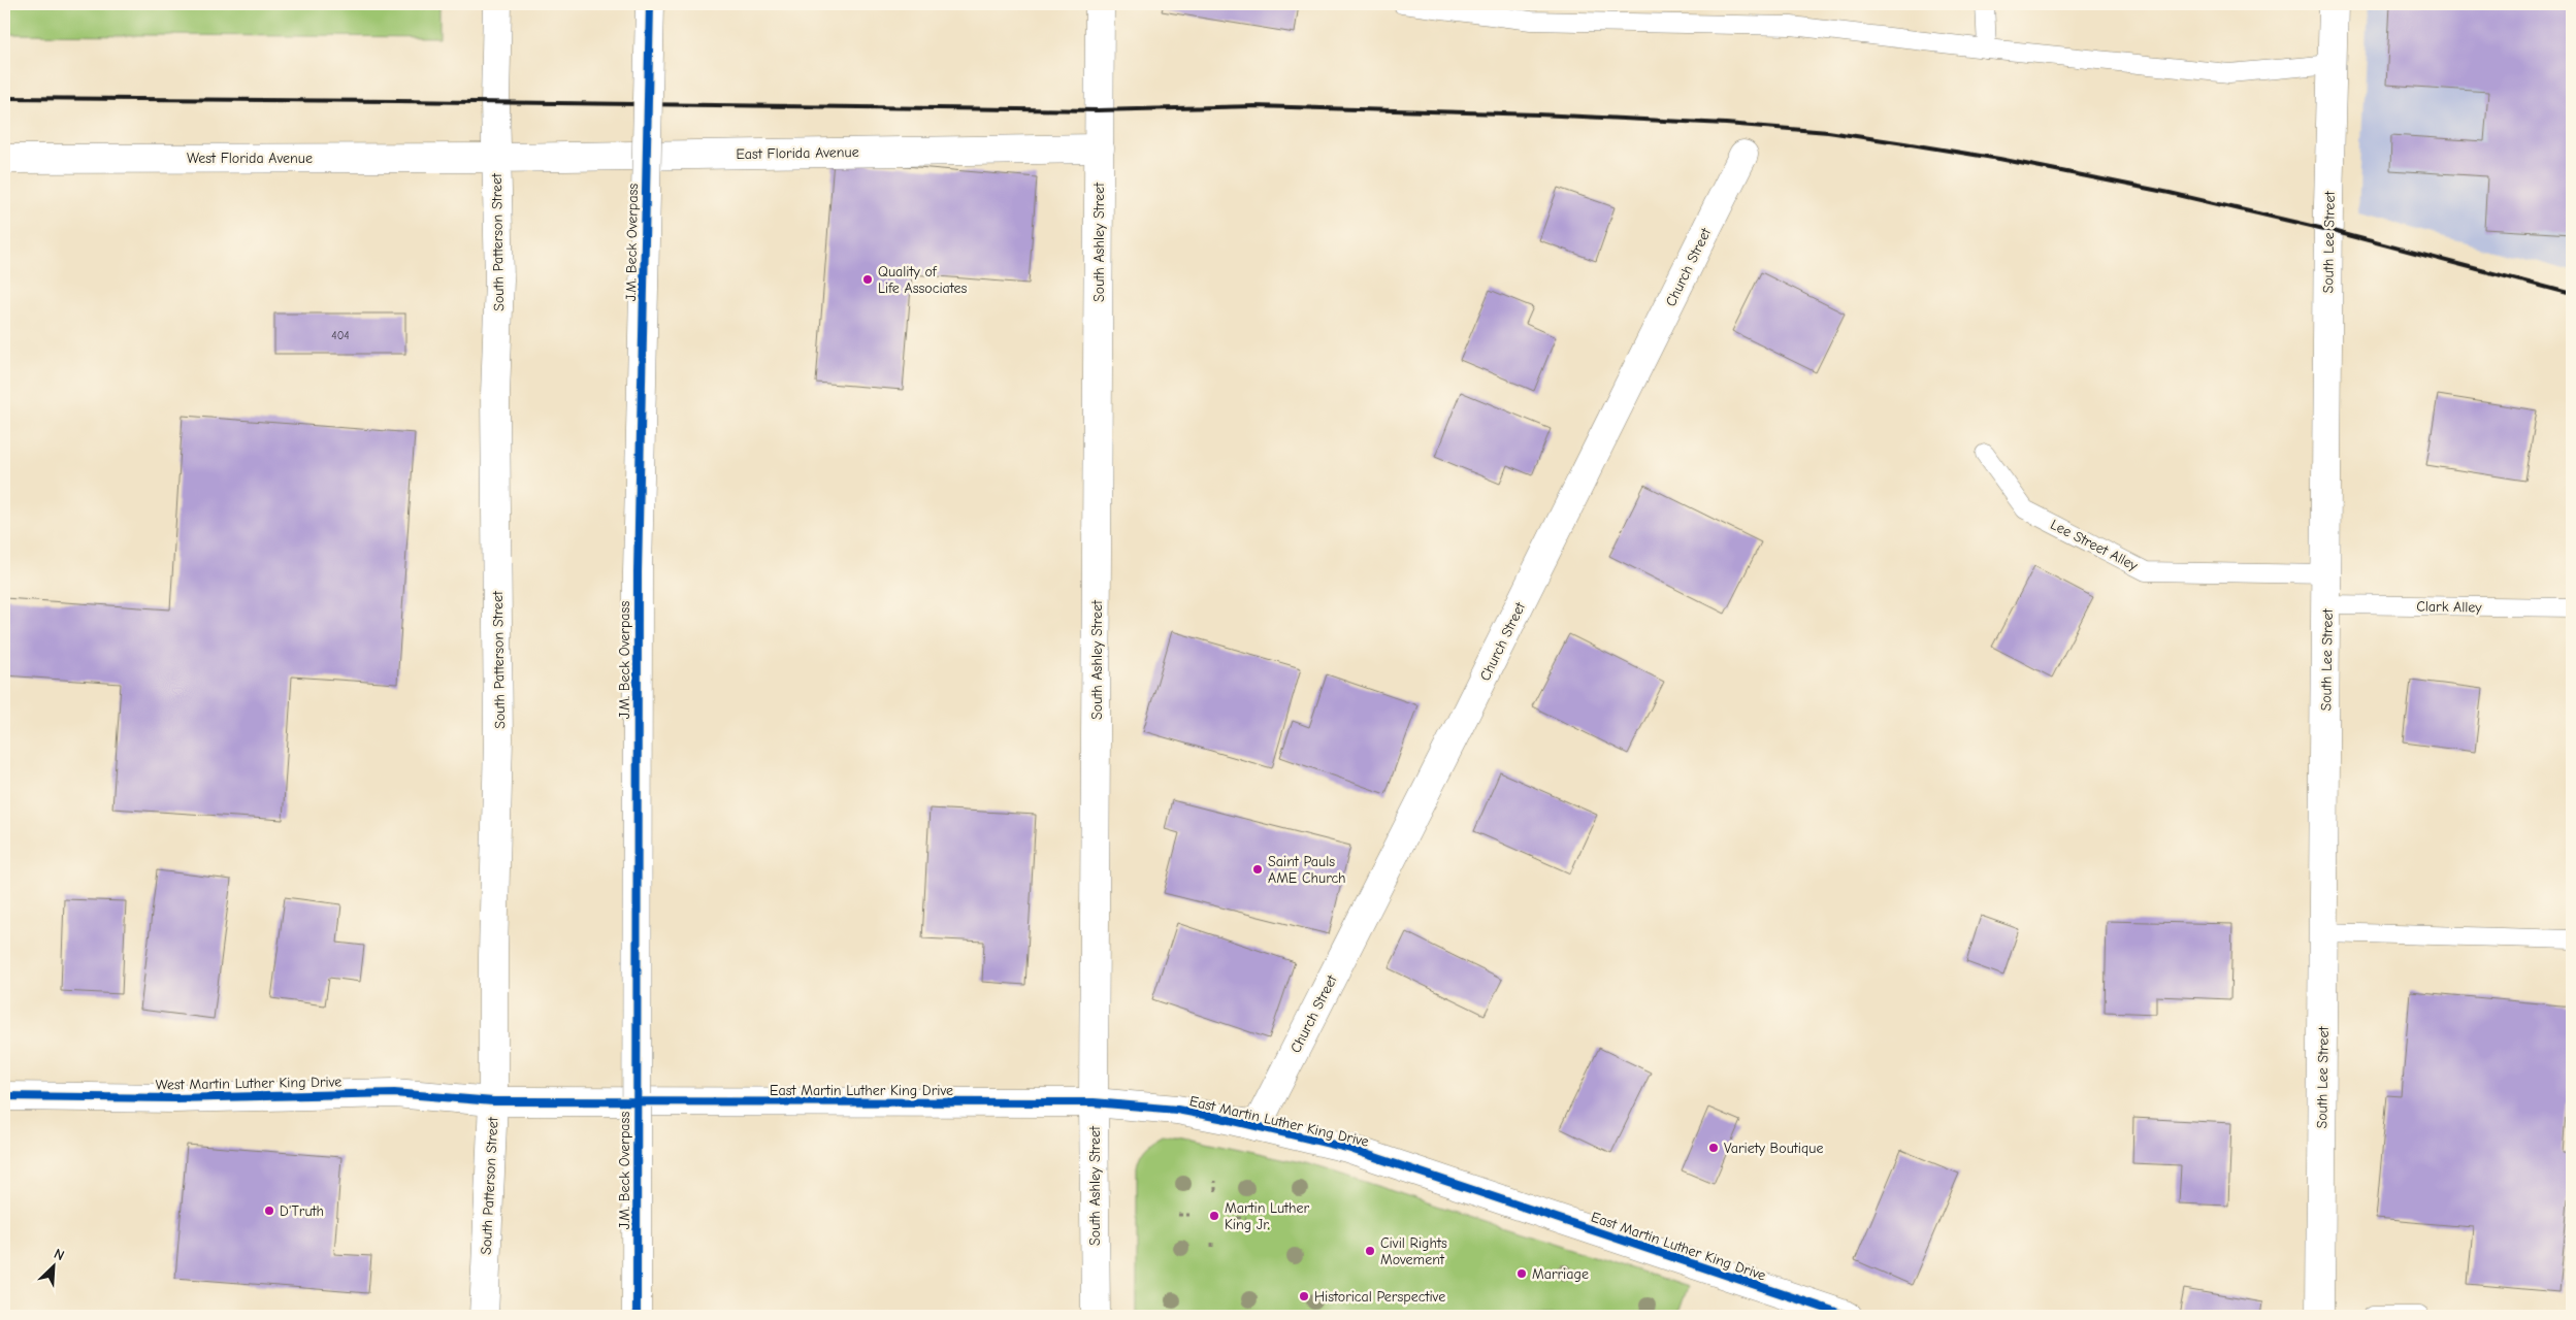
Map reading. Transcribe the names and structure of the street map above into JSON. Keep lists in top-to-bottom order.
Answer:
{
  "streets": {
    "street": [
      "East Florida Avenue",
      "West Florida Avenue",
      "South Patterson Street",
      "J.M. Beck Overpass",
      "South Ashley Street",
      "South Lee Street",
      "Church Street",
      "West Martin Luther King Drive",
      "East Martin Luther King Drive"
    ],
    "lane": ["Lee Street Alley", "Clark Alley"]
  },
  "crossings": [
    ["East Florida Avenue", "West Florida Avenue"],
    ["East Florida Avenue", "South Patterson Street"],
    ["East Florida Avenue", "South Ashley Street"],
    ["West Florida Avenue", "South Patterson Street"],
    ["South Patterson Street", "West Martin Luther King Drive"],
    ["South Patterson Street", "East Martin Luther King Drive"],
    ["South Ashley Street", "East Martin Luther King Drive"],
    ["South Lee Street", "Lee Street Alley"],
    ["South Lee Street", "Clark Alley"],
    ["Church Street", "East Martin Luther King Drive"],
    ["West Martin Luther King Drive", "East Martin Luther King Drive"]
  ],
  "places": [
    "Quality of Life Associates",
    "Saint Pauls AME Church",
    "Variety Boutique",
    "D'Truth",
    "Martin Luther King Jr.",
    "Civil Rights Movement",
    "Marriage",
    "Historical Perspective"
  ],
  "house_numbers": ["404"],
  "north": "top right"
}
